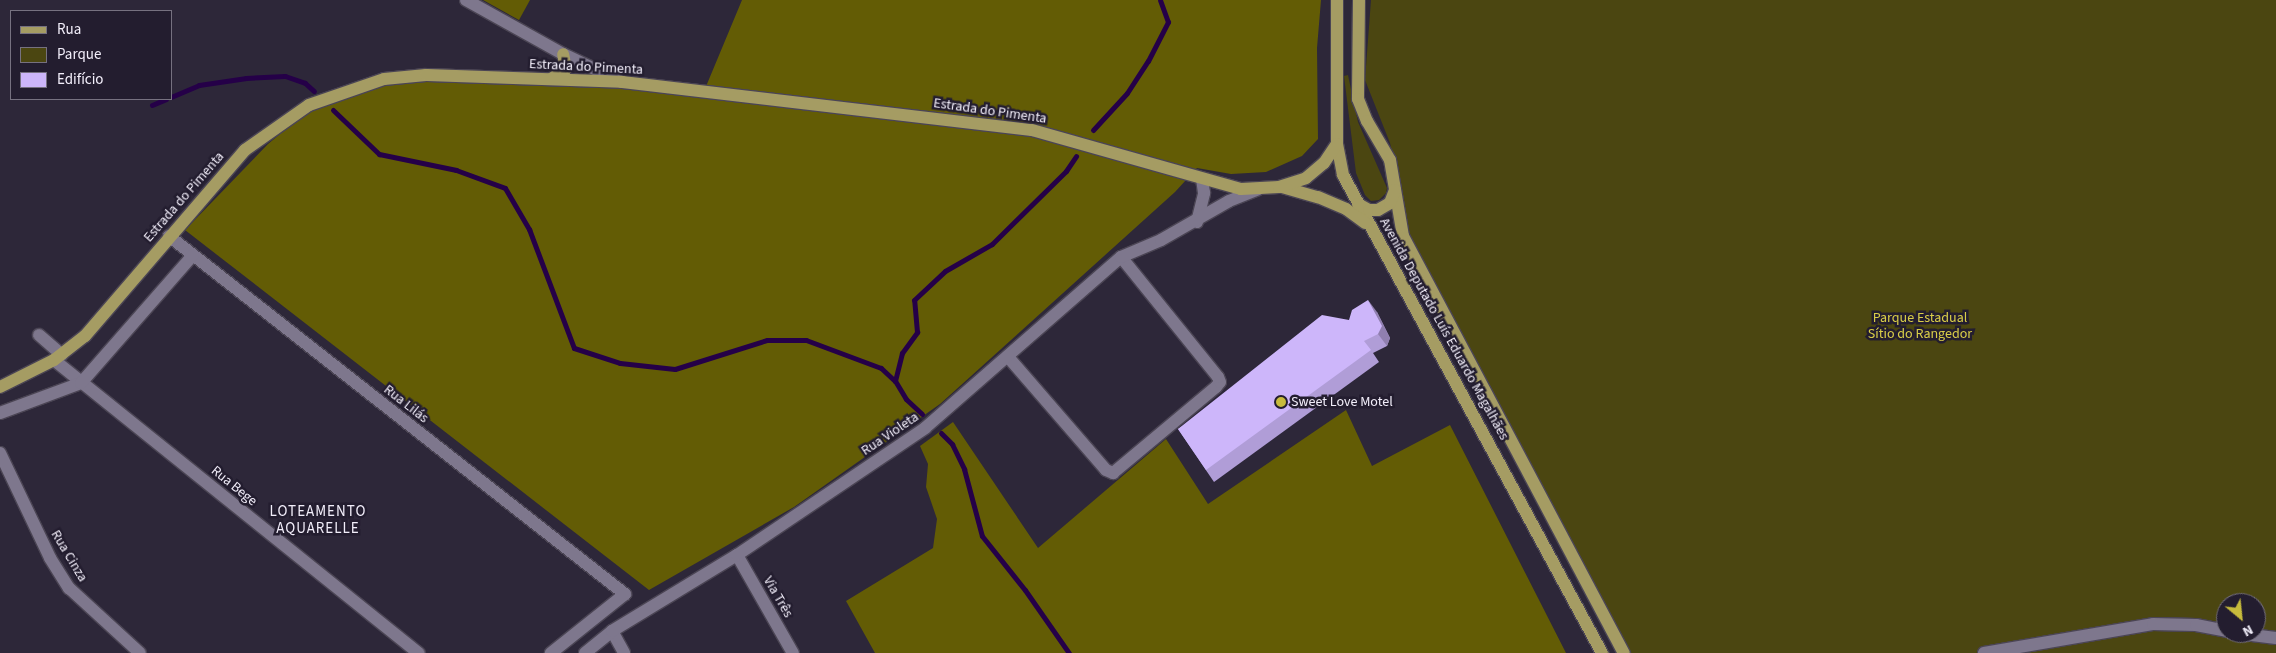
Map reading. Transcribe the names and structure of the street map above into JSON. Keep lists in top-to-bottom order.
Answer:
{
  "streets": {
    "main road": ["Estrada do Pimenta", "Avenida Deputado Luís Eduardo Magalhães"],
    "street": [
      "Rua Lilás",
      "Rua Violeta",
      "Rua Bege",
      "Rua Cinza",
      "Via Três"
    ]
  },
  "crossings": [
    ["Estrada do Pimenta", "Avenida Deputado Luís Eduardo Magalhães"],
    ["Estrada do Pimenta", "Rua Lilás"],
    ["Estrada do Pimenta", "Rua Violeta"],
    ["Estrada do Pimenta", "Rua Bege"],
    ["Rua Violeta", "Via Três"]
  ],
  "districts": ["LOTEAMENTO AQUARELLE"],
  "parks": ["Parque Estadual Sítio do Rangedor"],
  "places": ["Sweet Love Motel"],
  "legend": ["Rua", "Parque", "Edifício"],
  "north": "bottom right"
}
